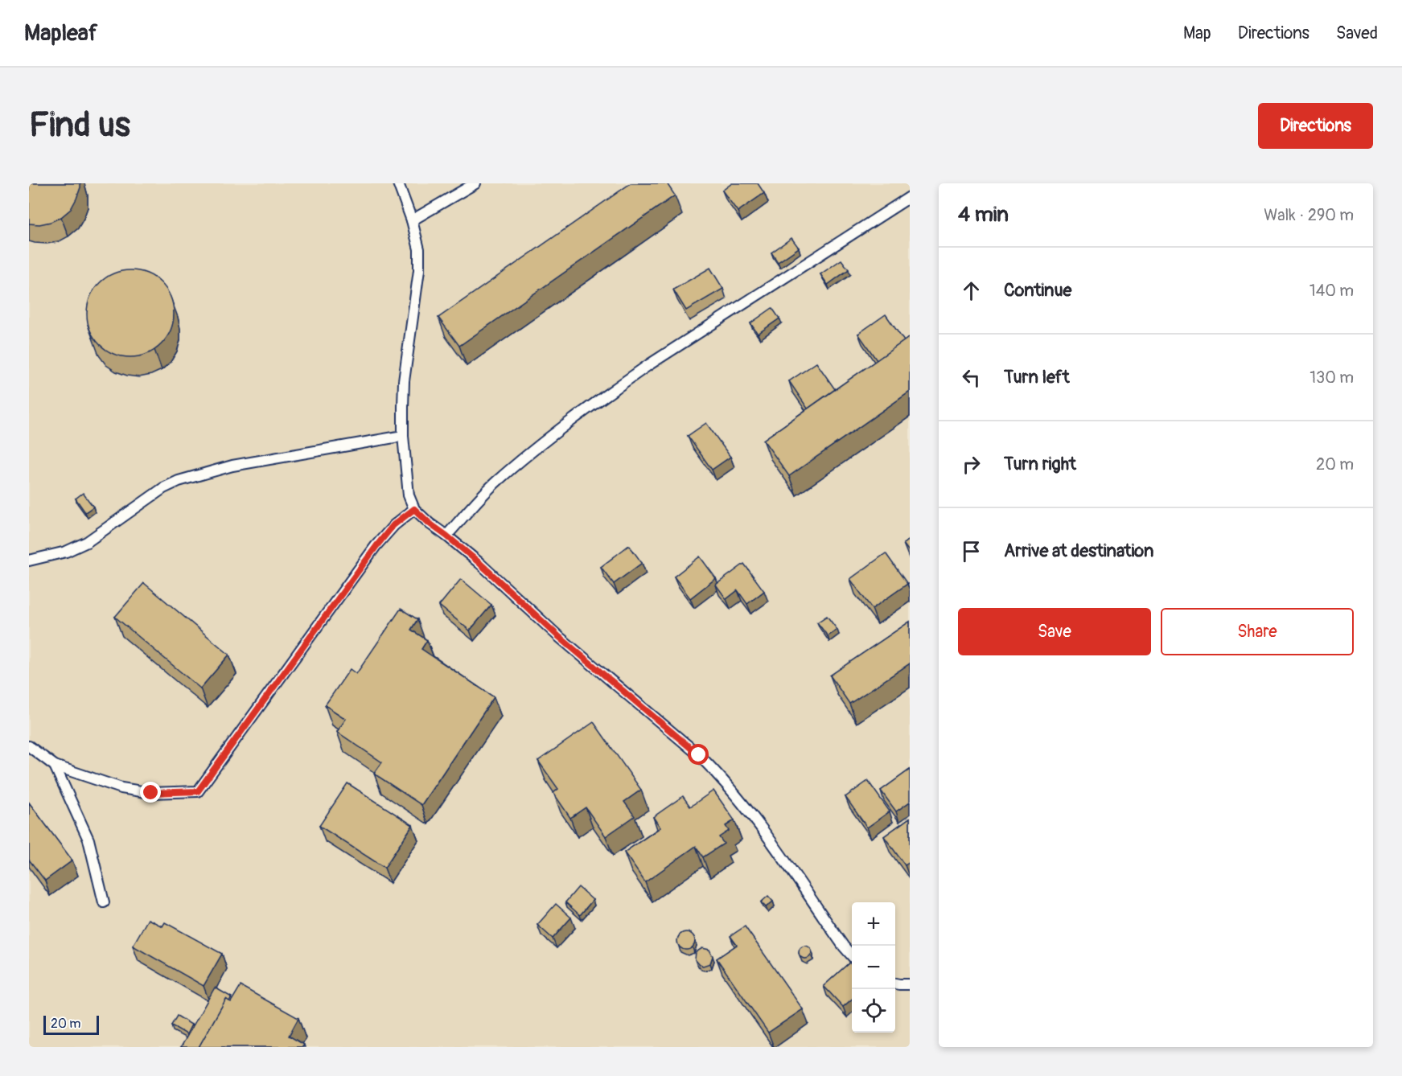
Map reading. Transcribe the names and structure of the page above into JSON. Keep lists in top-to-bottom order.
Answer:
{
  "scale_bar": "20 m",
  "page": {
    "header": "Mapleaf",
    "nav": ["Map", "Directions", "Saved"],
    "buttons": [
      "Directions",
      ["Save", "Share"]
    ],
    "title": "Find us",
    "heading": ["4 min", "Walk · 290 m"],
    "list": [
      ["Continue", "140 m"],
      ["Turn left", "130 m"],
      ["Turn right", "20 m"],
      "Arrive at destination"
    ],
    "map_buttons": ["+", "−"],
    "scale": "20 m"
  }
}
